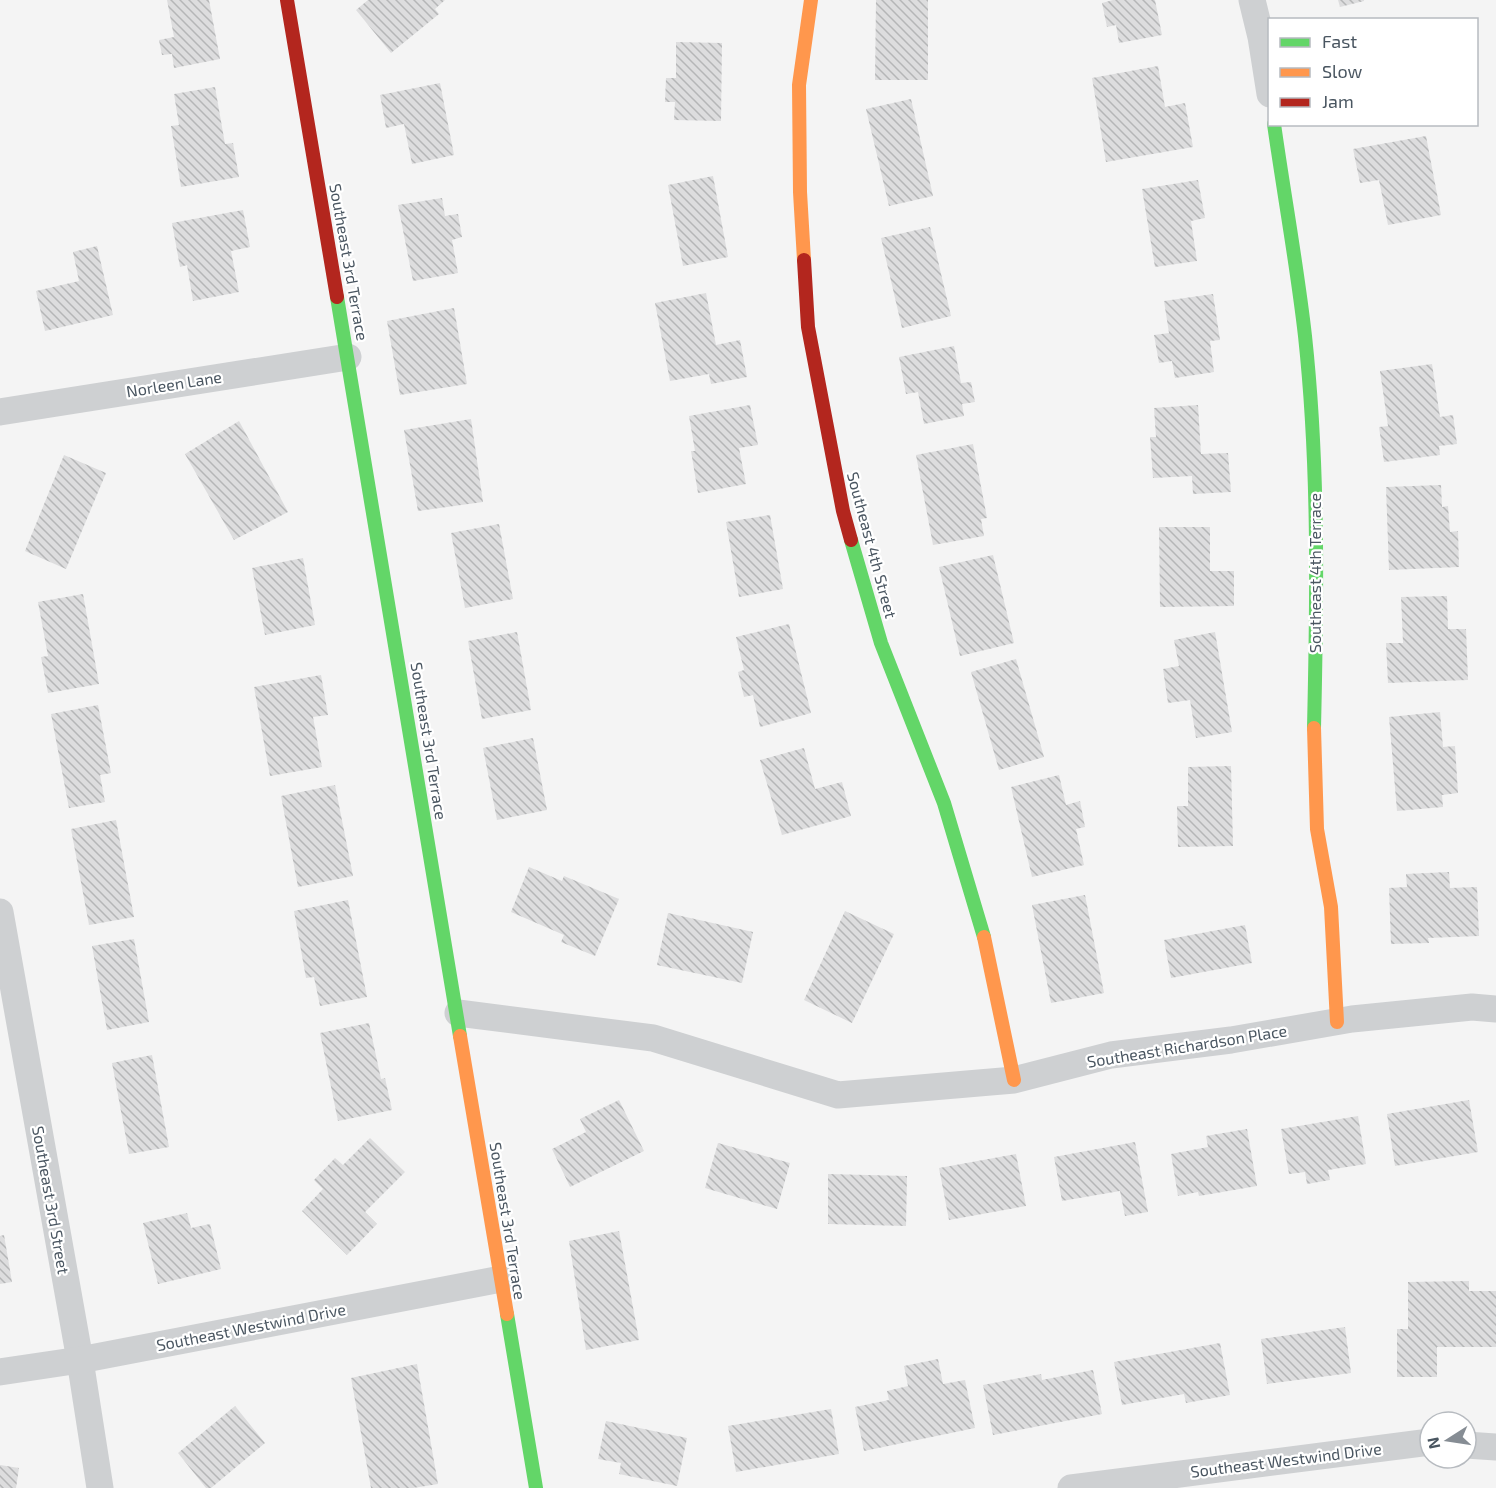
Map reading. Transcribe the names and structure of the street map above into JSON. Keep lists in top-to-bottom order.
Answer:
{
  "streets": {
    "street": [
      "Southeast 3rd Terrace",
      "Norleen Lane",
      "Southeast 4th Street",
      "Southeast 4th Terrace",
      "Southeast Richardson Place",
      "Southeast 3rd Street",
      "Southeast Westwind Drive"
    ]
  },
  "crossings": [
    ["Southeast 3rd Terrace", "Norleen Lane"],
    ["Southeast 3rd Terrace", "Southeast Richardson Place"],
    ["Southeast 3rd Terrace", "Southeast Westwind Drive"],
    ["Southeast 4th Street", "Southeast Richardson Place"],
    ["Southeast 4th Terrace", "Southeast Richardson Place"],
    ["Southeast 3rd Street", "Southeast Westwind Drive"]
  ],
  "legend": ["Fast", "Slow", "Jam"],
  "north": "left"
}
